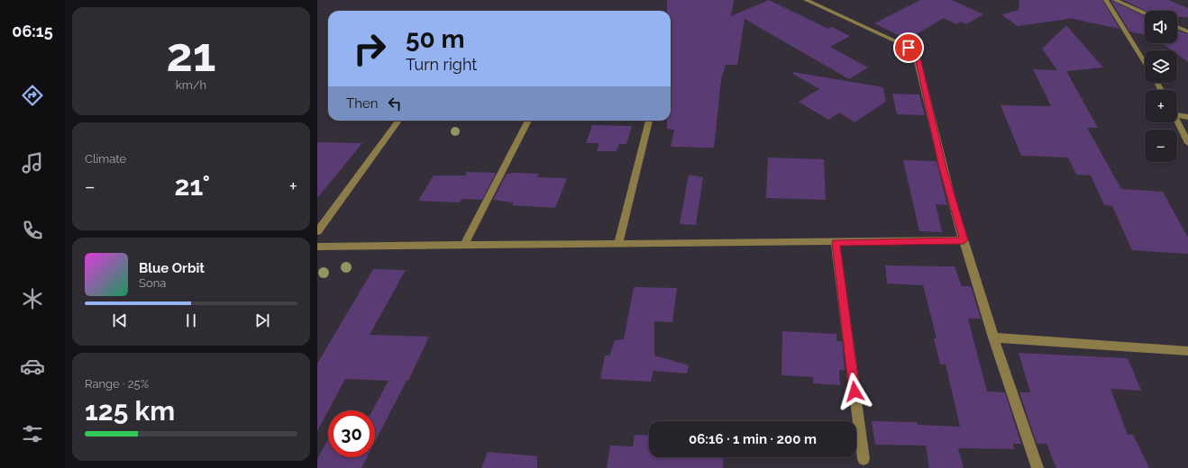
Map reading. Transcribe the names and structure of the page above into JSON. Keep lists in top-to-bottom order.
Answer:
{
  "page": {
    "tabs": "06:15",
    "tile": [
      ["21", "km/h"],
      "Climate",
      ["Range · 25%", "125 km"]
    ],
    "map_buttons": ["+", "−"],
    "turn": ["50 m", "Turn right"],
    "then": "Then",
    "heat": ["−", "21°", "+"],
    "song": ["Blue Orbit", "Sona"],
    "limit": "30",
    "trip": "06:16 · 1 min · 200 m"
  }
}
